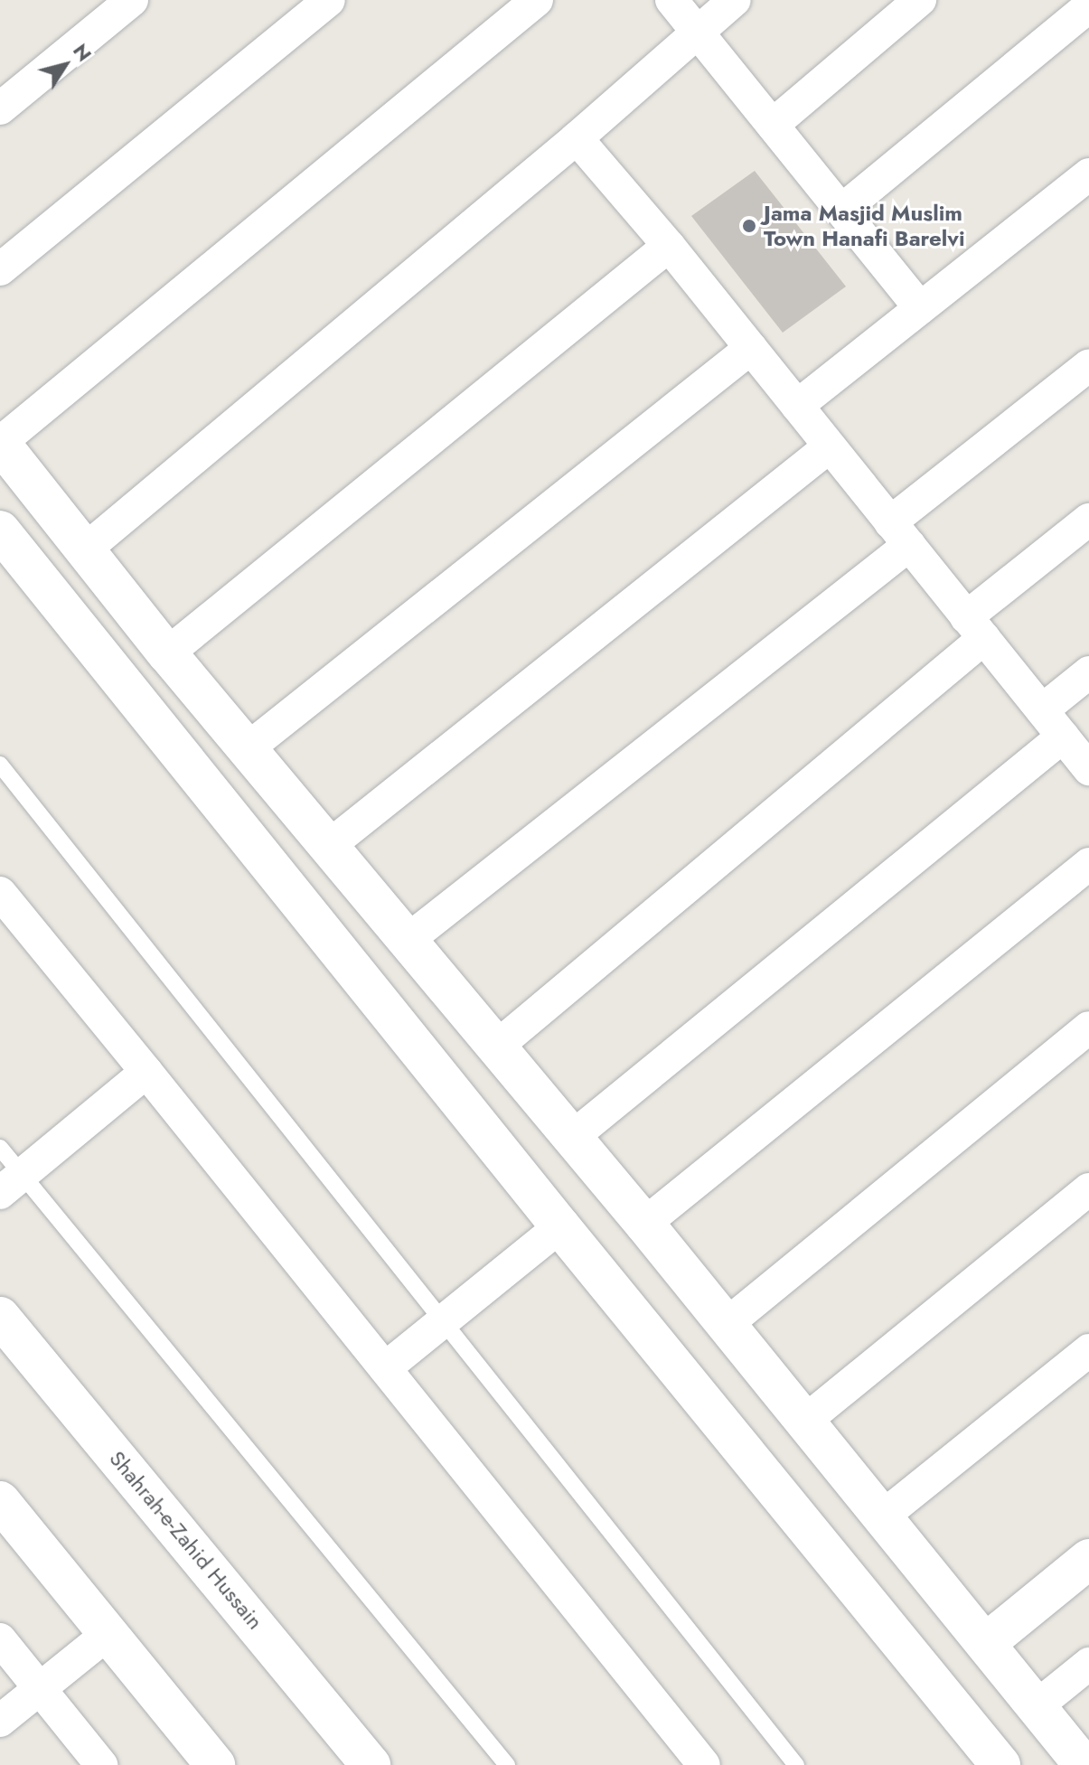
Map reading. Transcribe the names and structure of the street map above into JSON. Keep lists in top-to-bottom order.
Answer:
{
  "streets": {
    "street": ["Shahrah-e-Zahid Hussain"]
  },
  "places": ["Jama Masjid Muslim Town Hanafi Barelvi"],
  "north": "top right"
}
